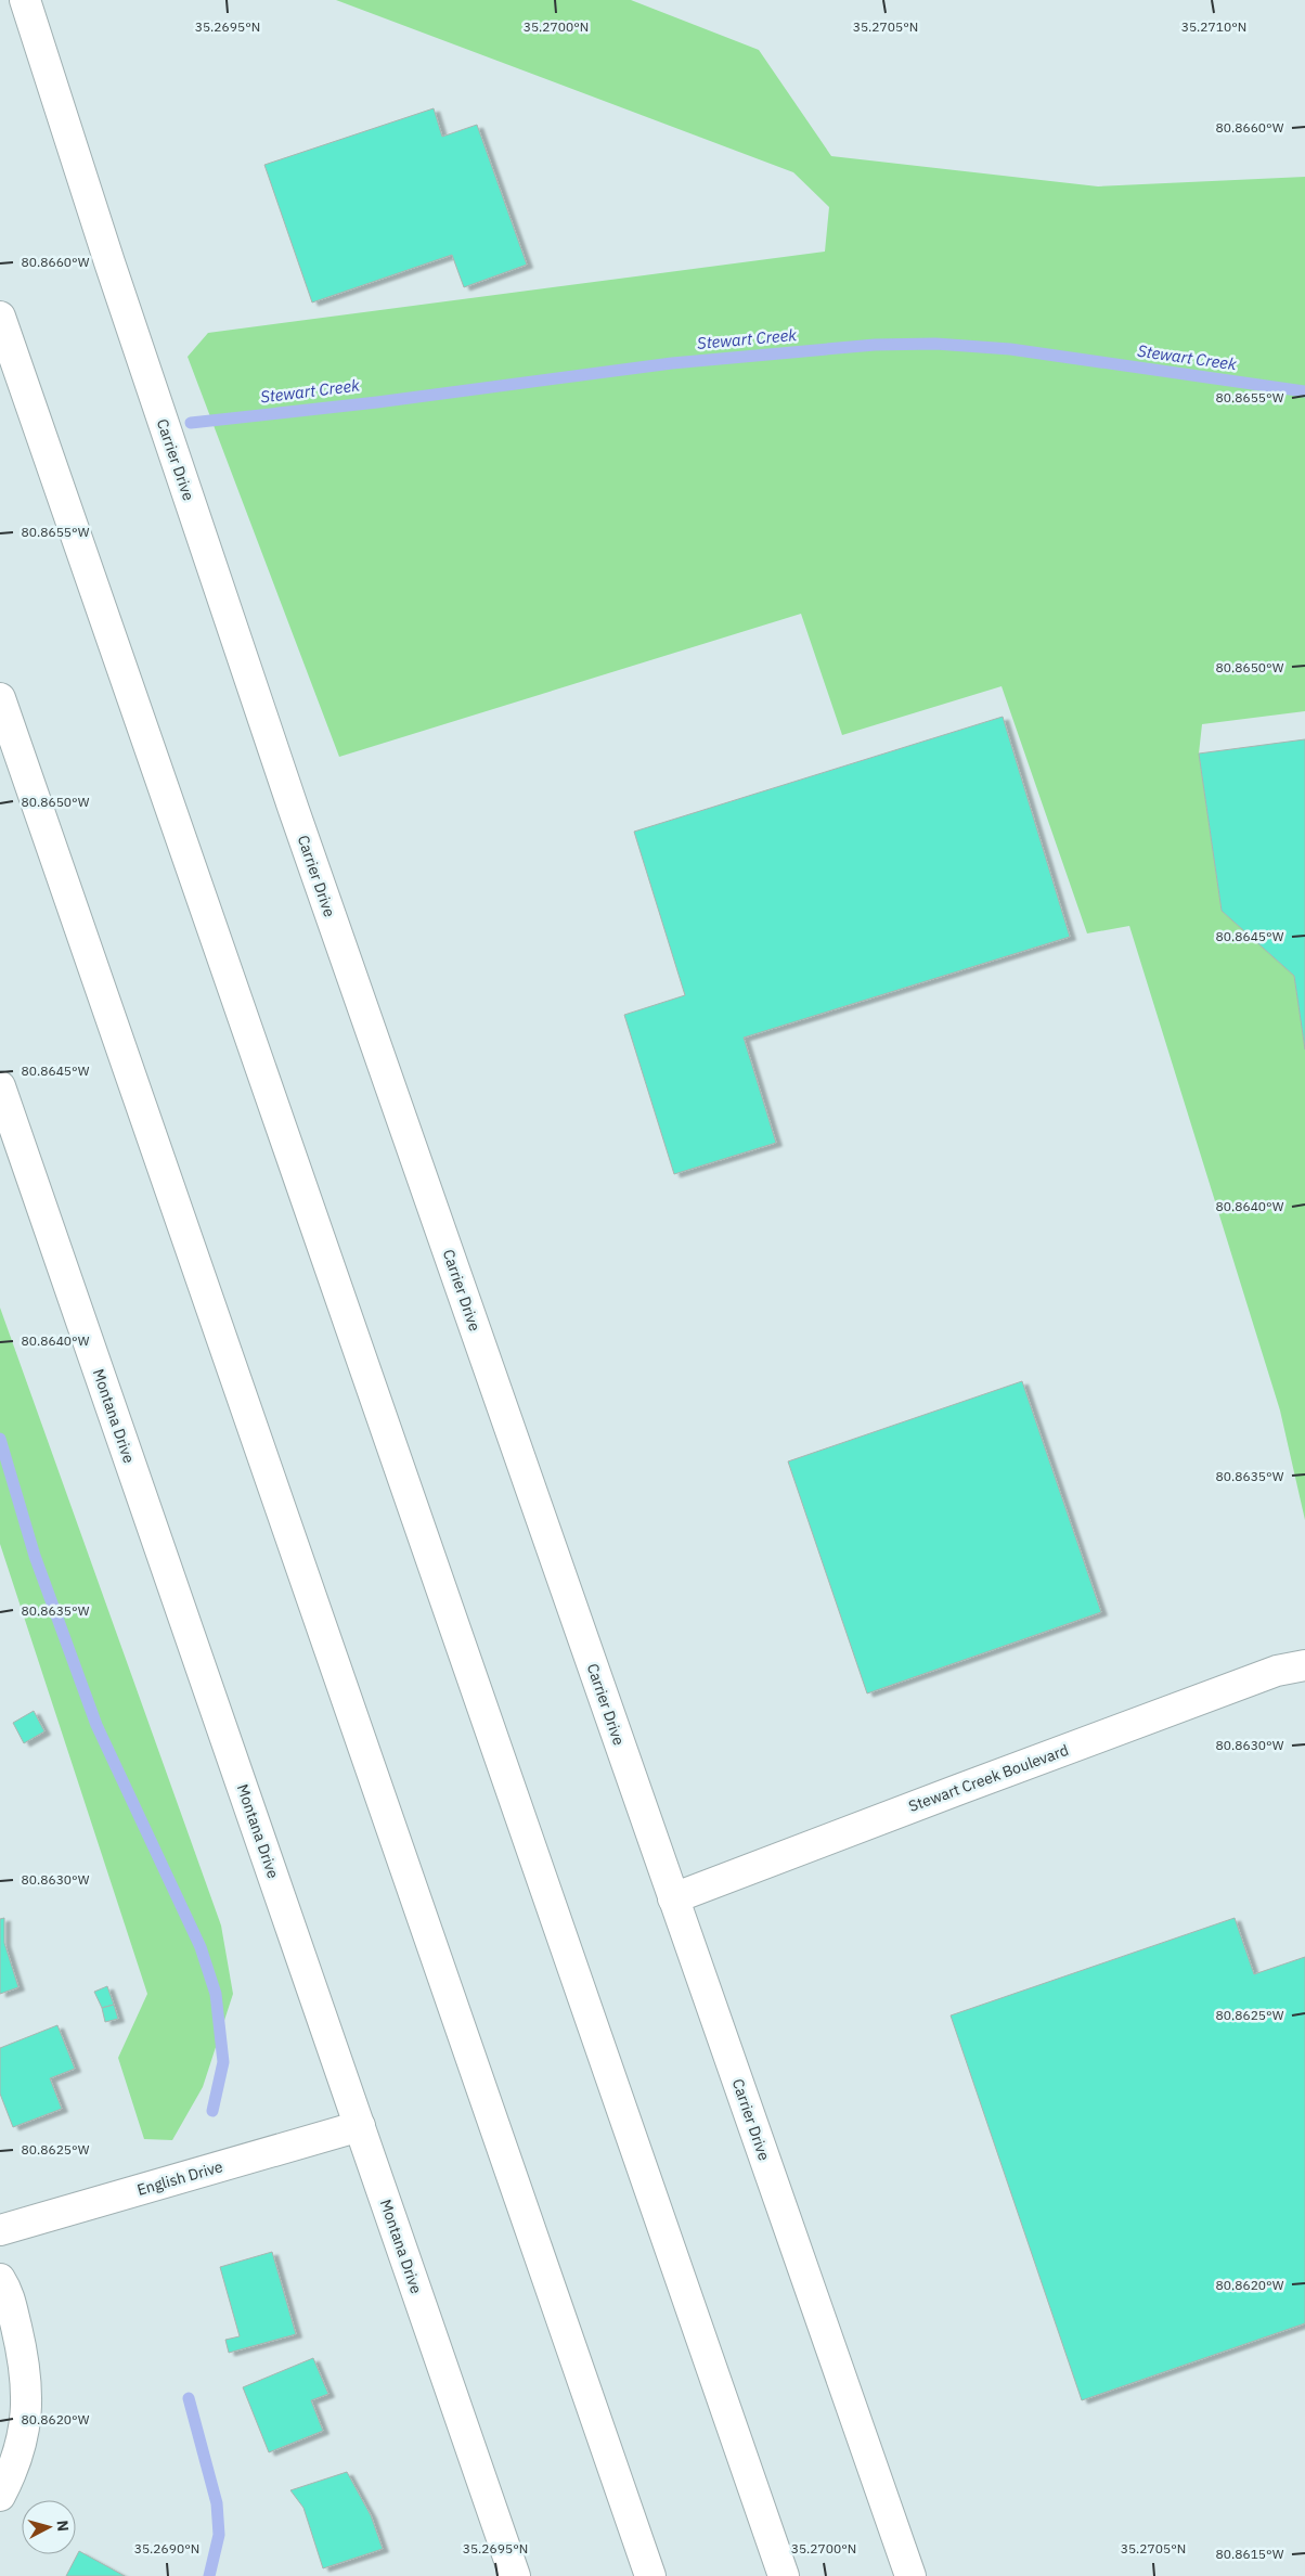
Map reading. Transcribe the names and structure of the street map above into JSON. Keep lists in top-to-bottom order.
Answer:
{
  "streets": {
    "main road": [
      "Carrier Drive",
      "Montana Drive",
      "Stewart Creek Boulevard",
      "English Drive"
    ]
  },
  "crossings": [
    ["Carrier Drive", "Stewart Creek Boulevard"],
    ["Montana Drive", "English Drive"]
  ],
  "water": ["Stewart Creek"],
  "north": "right",
  "coordinates": [
    "35.2695°N",
    "35.2700°N",
    "35.2705°N",
    "35.2710°N",
    "80.8660°W",
    "80.8655°W",
    "80.8650°W",
    "80.8645°W",
    "80.8640°W",
    "80.8635°W",
    "80.8630°W",
    "80.8625°W",
    "80.8620°W",
    "35.2690°N",
    "80.8615°W"
  ]
}
